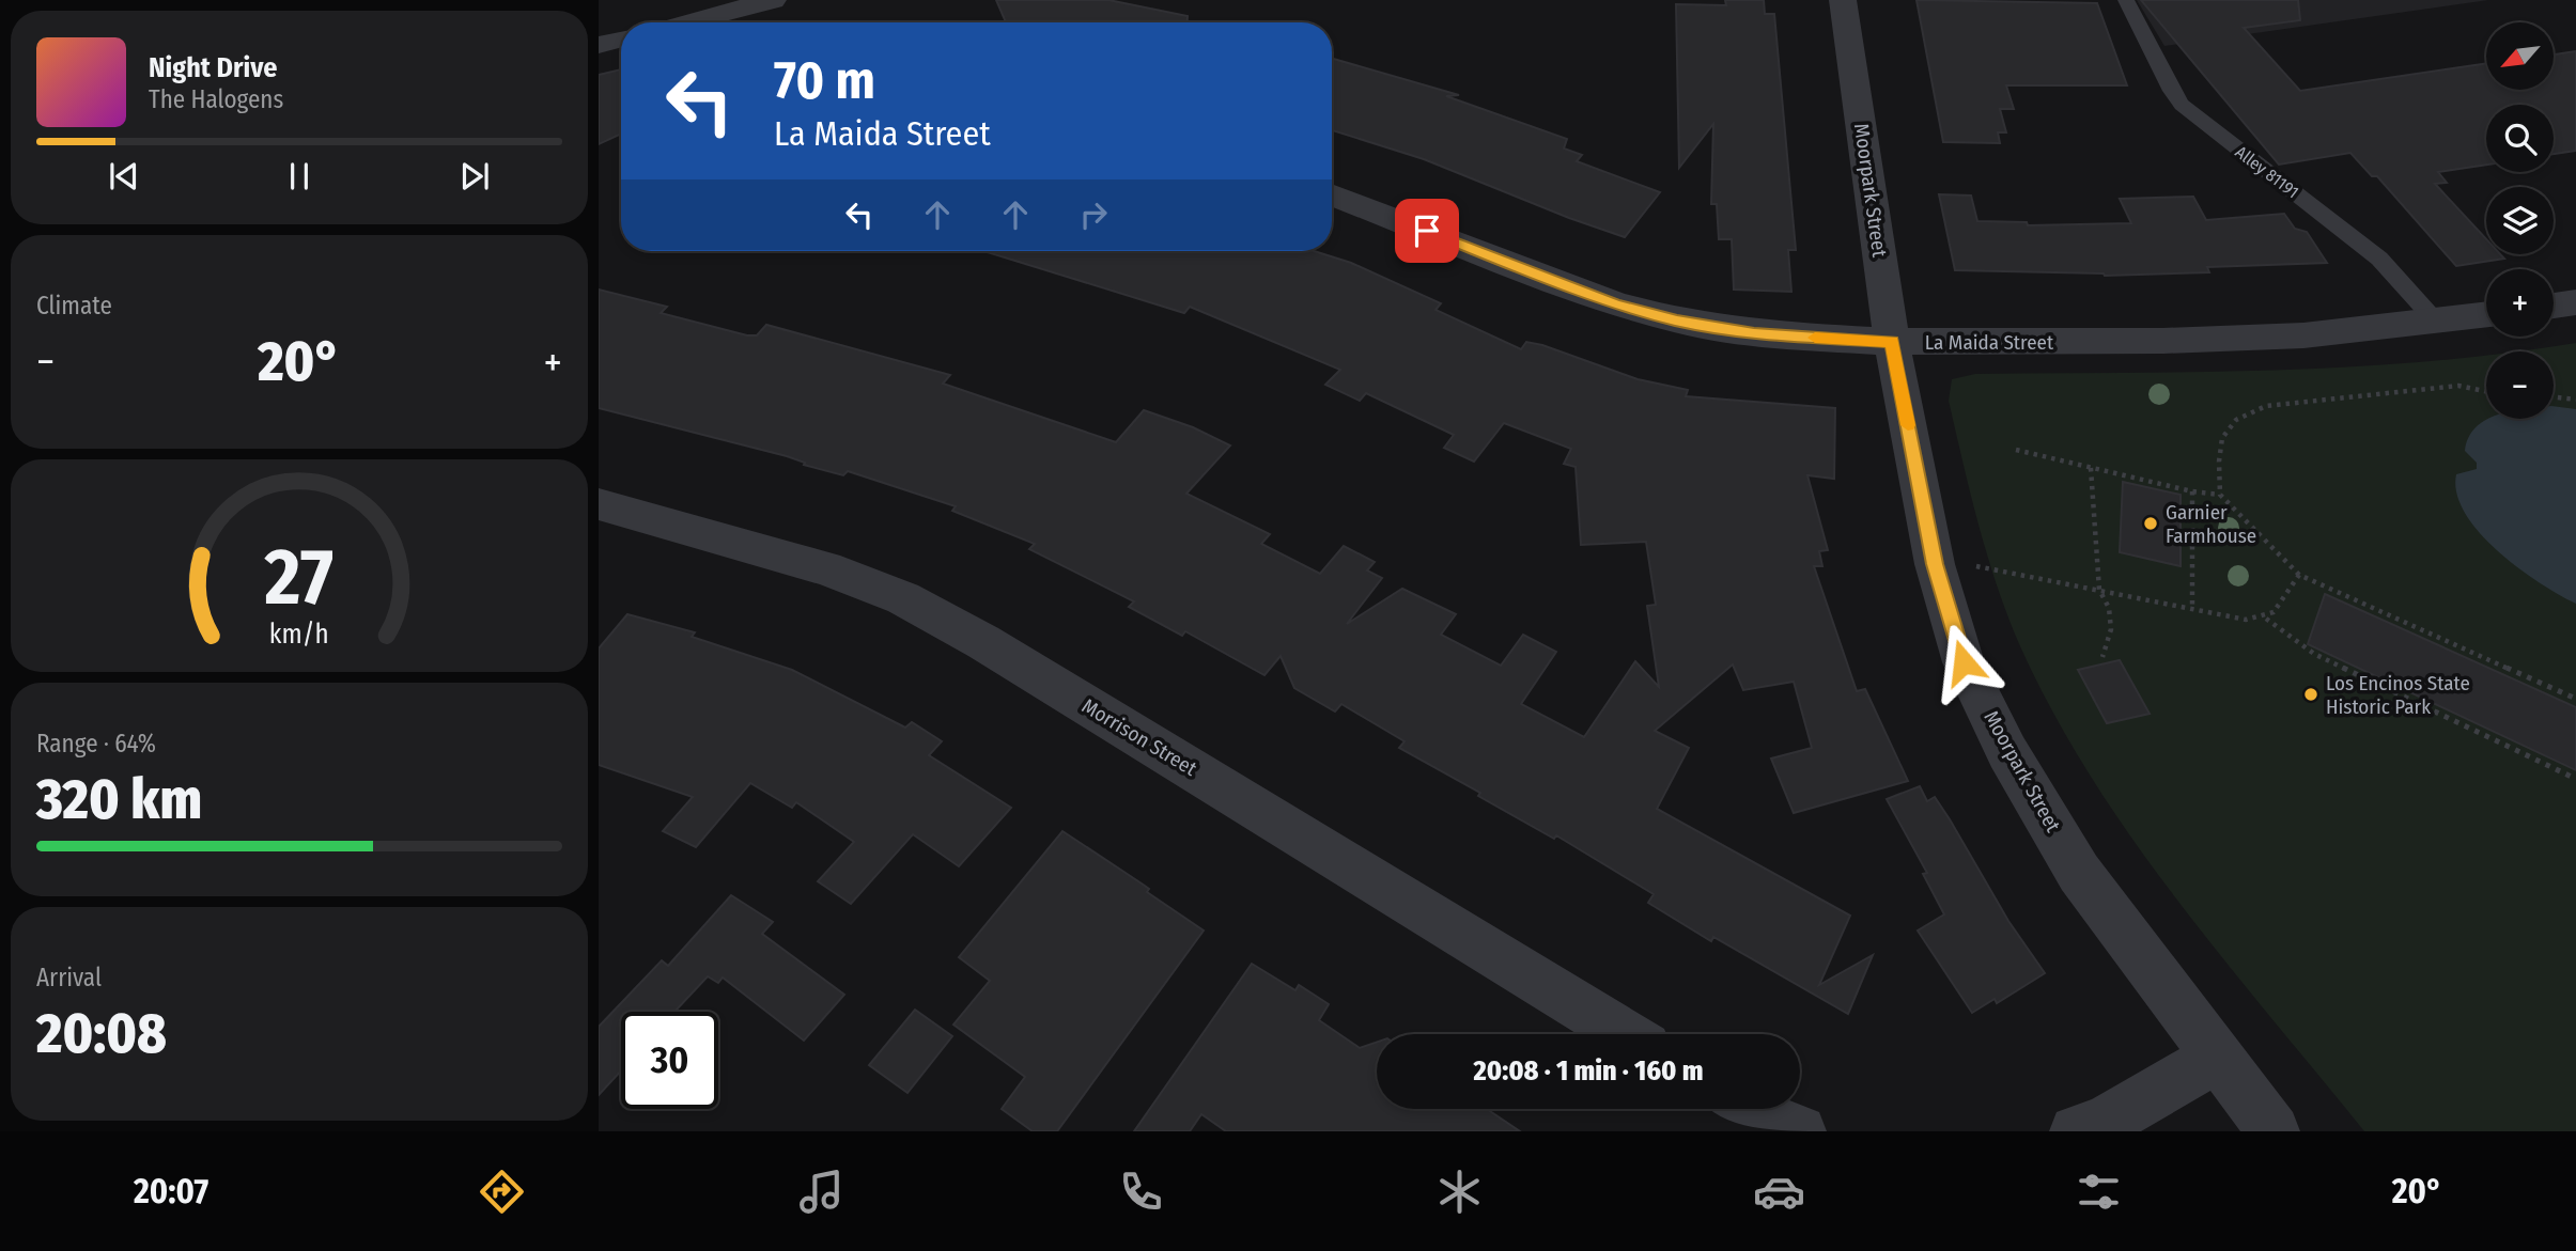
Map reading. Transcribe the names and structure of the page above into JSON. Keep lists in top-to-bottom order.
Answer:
{
  "streets": {
    "street": ["Moorpark Street", "La Maida Street", "Morrison Street"],
    "lane": ["Alley 81191"]
  },
  "crossings": [
    ["Alley 81191", "La Maida Street"],
    ["Moorpark Street", "La Maida Street"]
  ],
  "places": ["Garnier Farmhouse", "Los Encinos State Historic Park"],
  "north": "bottom left",
  "page": {
    "map_buttons": ["+", "−"],
    "turn": ["70 m", "La Maida Street"],
    "song": ["Night Drive", "The Halogens"],
    "tile": [
      "Climate",
      ["Range · 64%", "320 km"],
      ["Arrival", "20:08"]
    ],
    "heat": ["−", "20°", "+"],
    "limit": "30",
    "trip": "20:08 · 1 min · 160 m",
    "tabs": ["20:07", "20°"],
    "gauge": ["27", "km/h"]
  }
}
